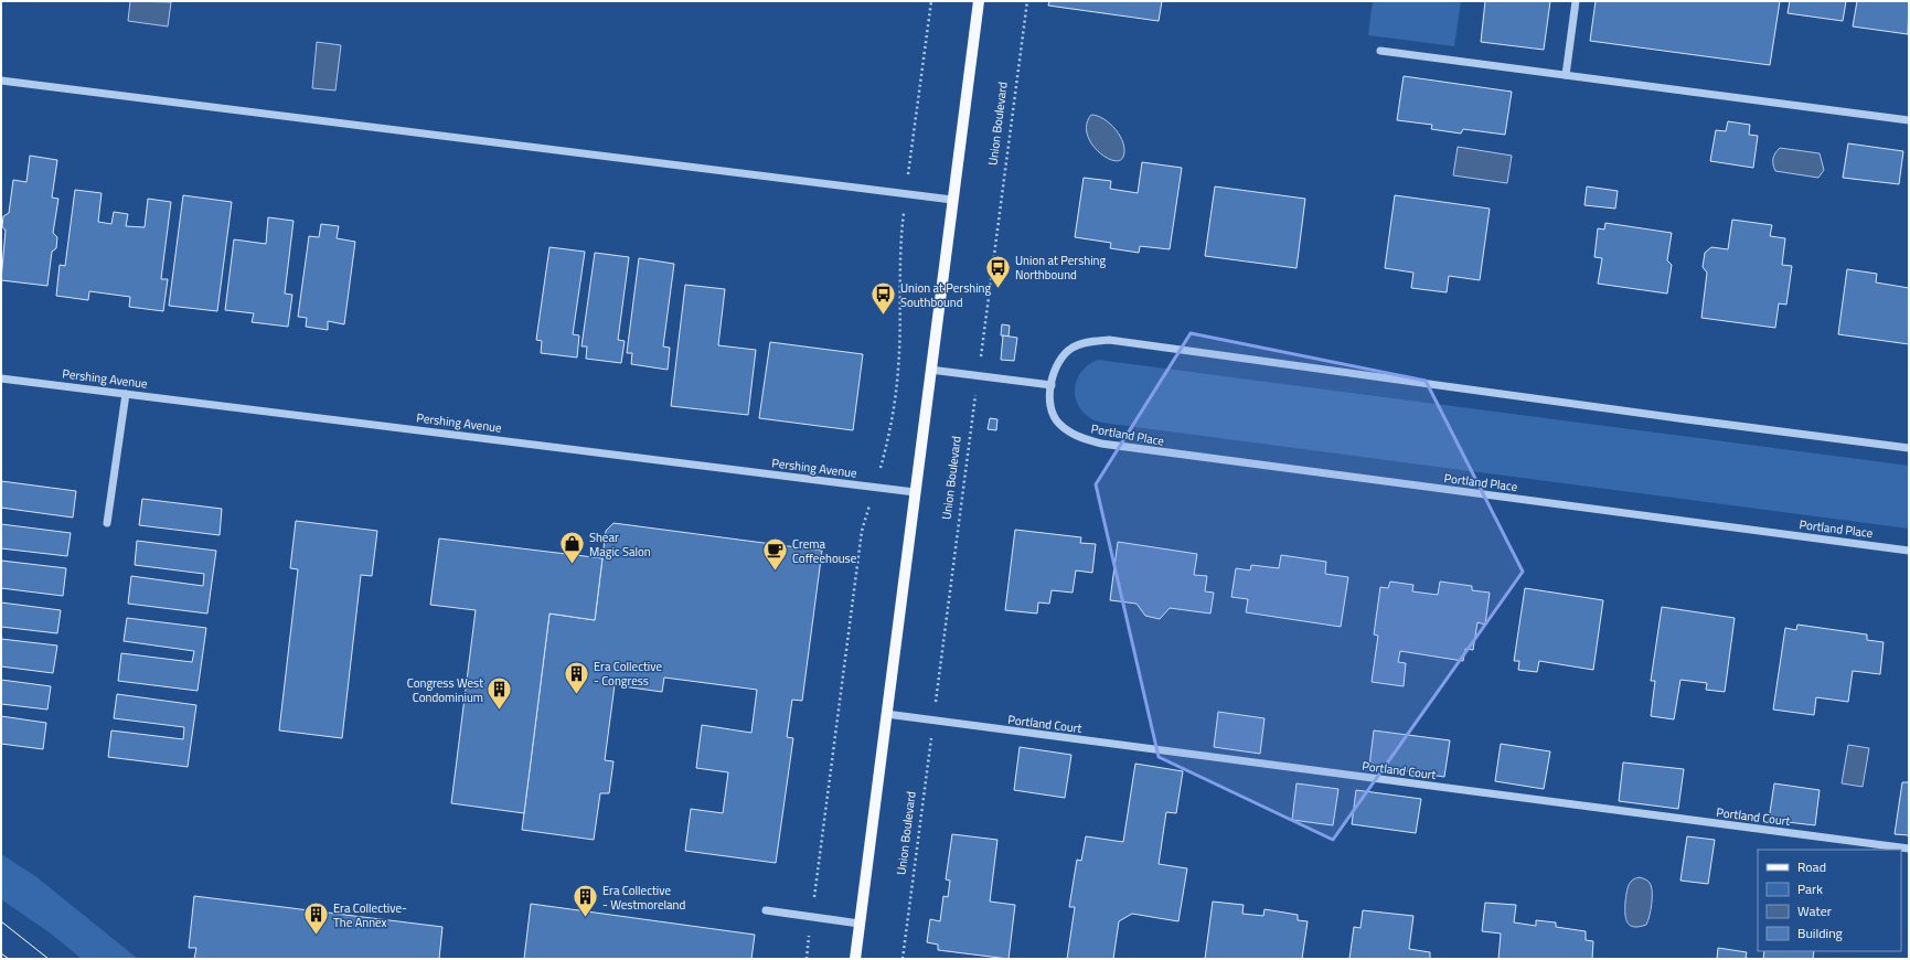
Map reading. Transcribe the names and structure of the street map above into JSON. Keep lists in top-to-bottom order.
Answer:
{
  "streets": {
    "street": ["Pershing Avenue", "Portland Place", "Portland Court"],
    "path": ["Union Boulevard"]
  },
  "crossings": [
    ["Union Boulevard", "Portland Court"]
  ],
  "places": {
    "bus stop": ["Union at Pershing Northbound", "Union at Pershing Southbound"],
    "shop": ["Shear Magic Salon"],
    "cafe": ["Crema Coffeehouse"],
    "building": [
      "Era Collective - Congress",
      "Congress West Condominium",
      "Era Collective - Westmoreland",
      "Era Collective- The Annex"
    ]
  },
  "legend": [
    "Road",
    "Park",
    "Water",
    "Building"
  ]
}
